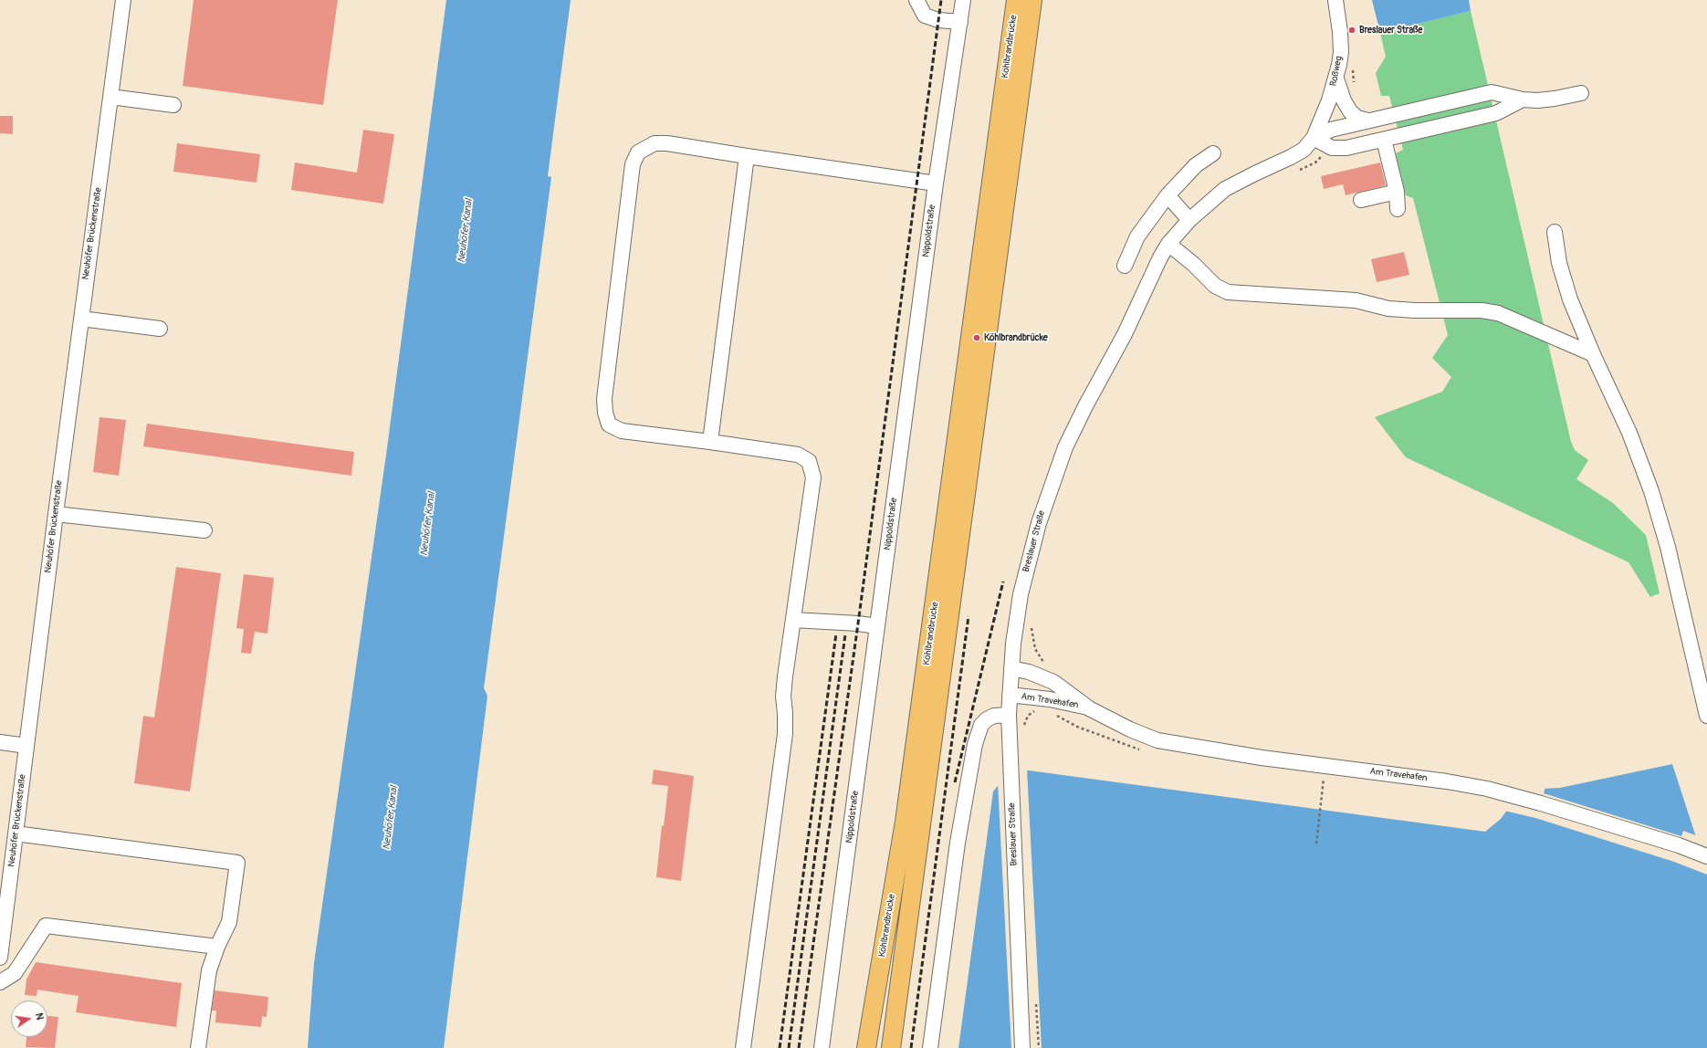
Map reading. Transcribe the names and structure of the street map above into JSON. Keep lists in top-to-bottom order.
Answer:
{
  "streets": {
    "main road": ["Köhlbrandbrücke"],
    "street": [
      "Roßweg",
      "Nippoldstraße",
      "Neuhöfer Brückenstraße",
      "Breslauer Straße",
      "Am Travehafen"
    ]
  },
  "crossings": [
    ["Roßweg", "Breslauer Straße"],
    ["Breslauer Straße", "Am Travehafen"]
  ],
  "water": ["Neuhöfer Kanal"],
  "places": ["Breslauer Straße", "Köhlbrandbrücke"],
  "north": "right"
}
